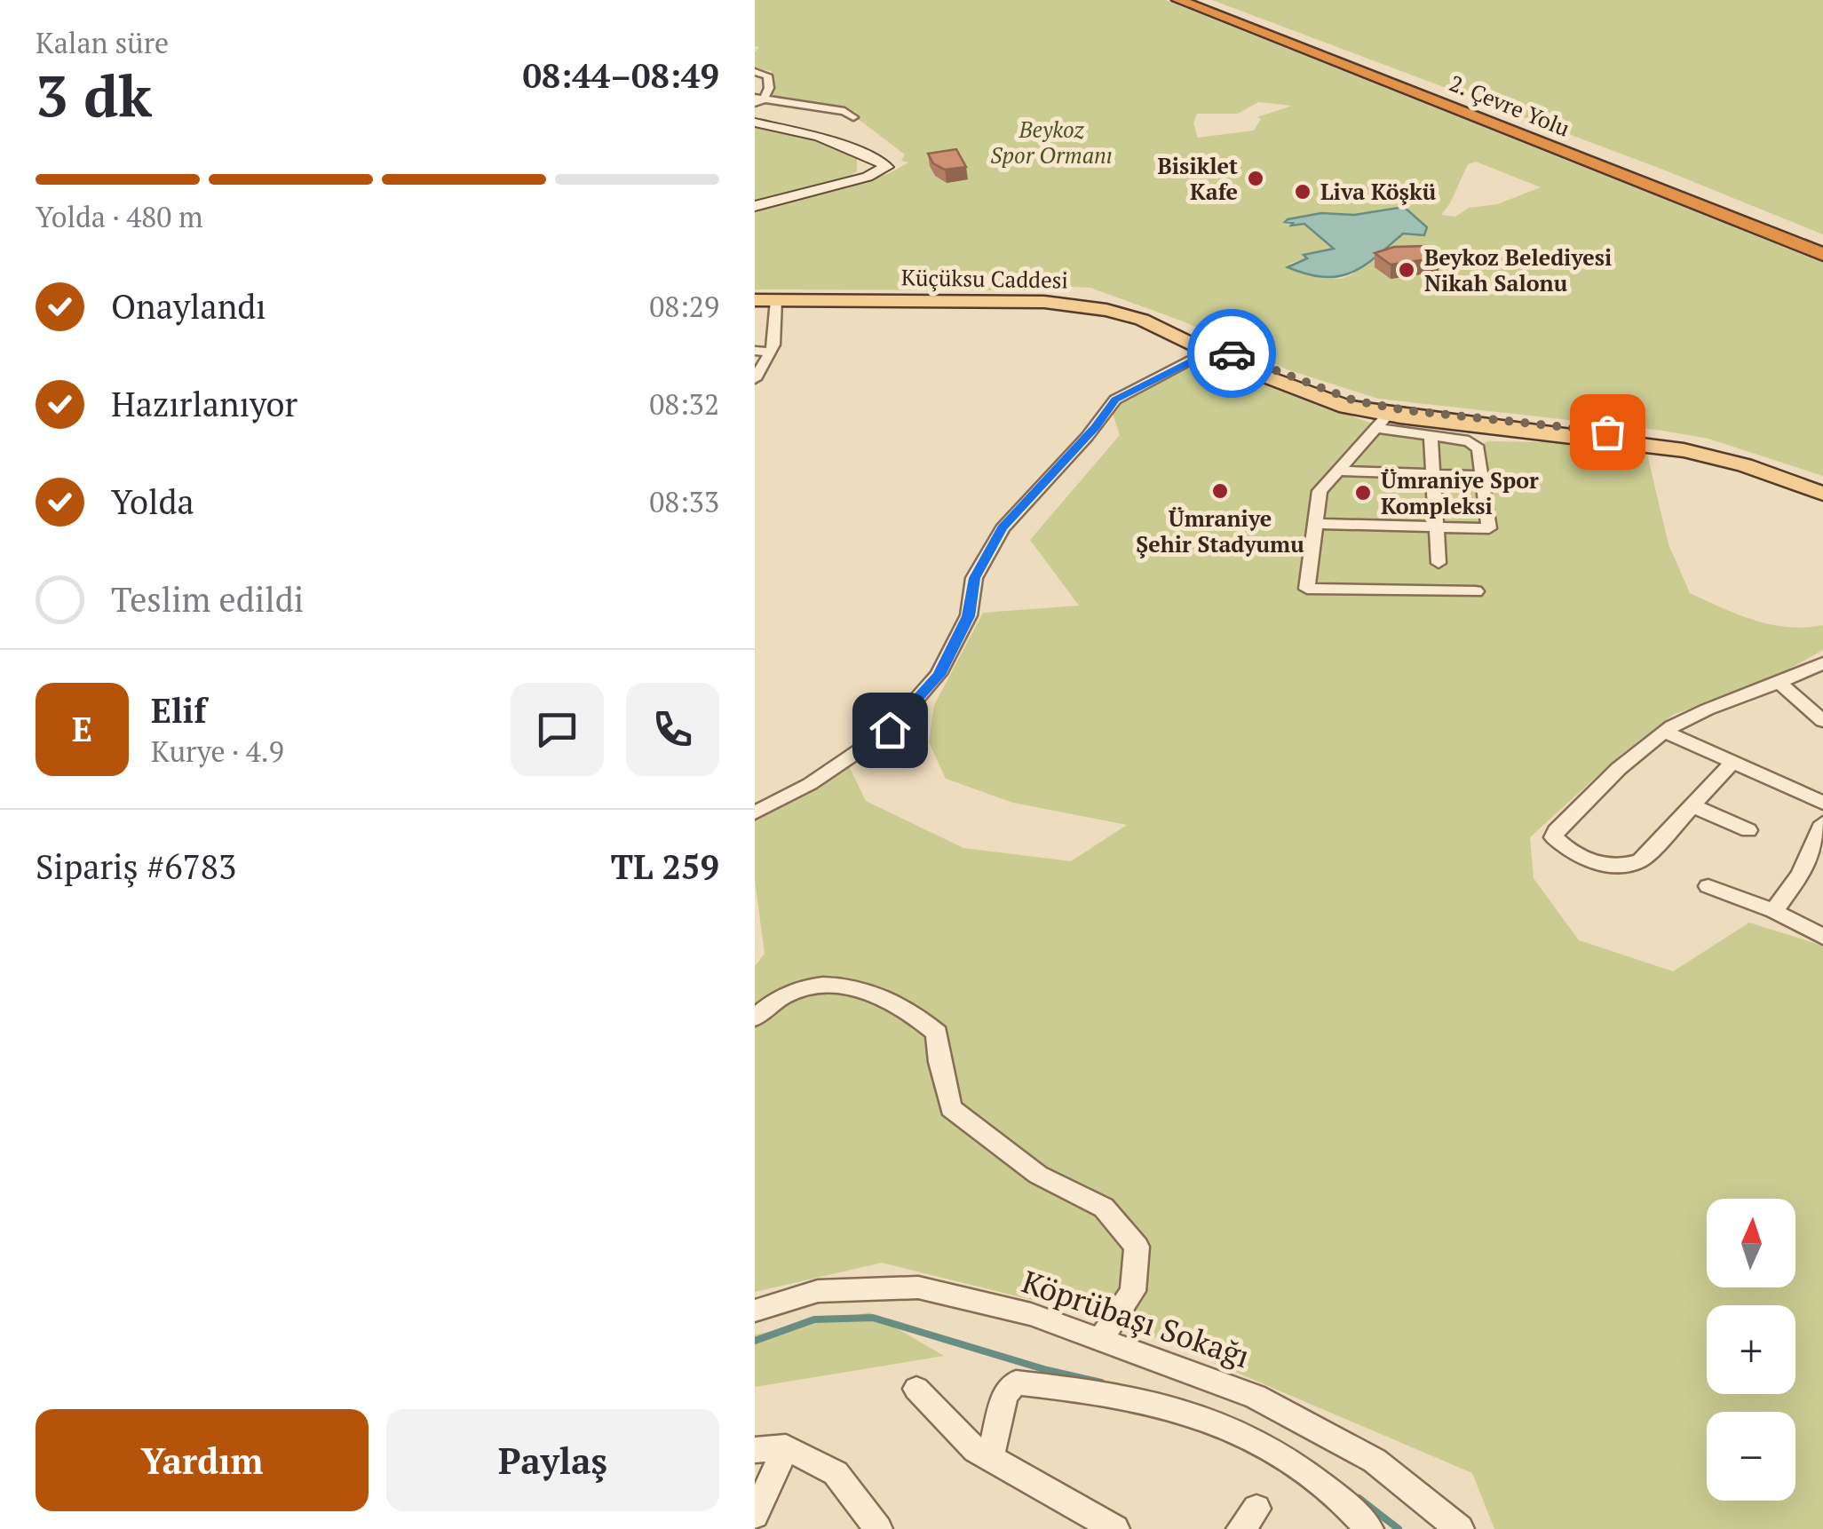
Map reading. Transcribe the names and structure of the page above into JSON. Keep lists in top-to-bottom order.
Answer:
{
  "streets": {
    "highway": ["2. Çevre Yolu"],
    "main road": ["Küçüksu Caddesi"],
    "street": ["Köprübaşı Sokağı"]
  },
  "parks": ["Beykoz Spor Ormanı"],
  "places": [
    "Bisiklet Kafe",
    "Liva Köşkü",
    "Beykoz Belediyesi Nikah Salonu",
    "Ümraniye Şehir Stadyumu",
    "Ümraniye Spor Kompleksi"
  ],
  "north": "top",
  "page": {
    "heading": ["3 dk", "Kalan süre", "08:44–08:49"],
    "panel": [
      "Elif",
      "Kurye · 4.9",
      "Sipariş #6783",
      "TL 259"
    ],
    "bar": "Yolda · 480 m",
    "list": [
      ["Onaylandı", "08:29"],
      ["Hazırlanıyor", "08:32"],
      ["Yolda", "08:33"],
      "Teslim edildi"
    ],
    "round": "E",
    "map_buttons": ["+", "−"],
    "buttons": ["Yardım", "Paylaş"]
  }
}
